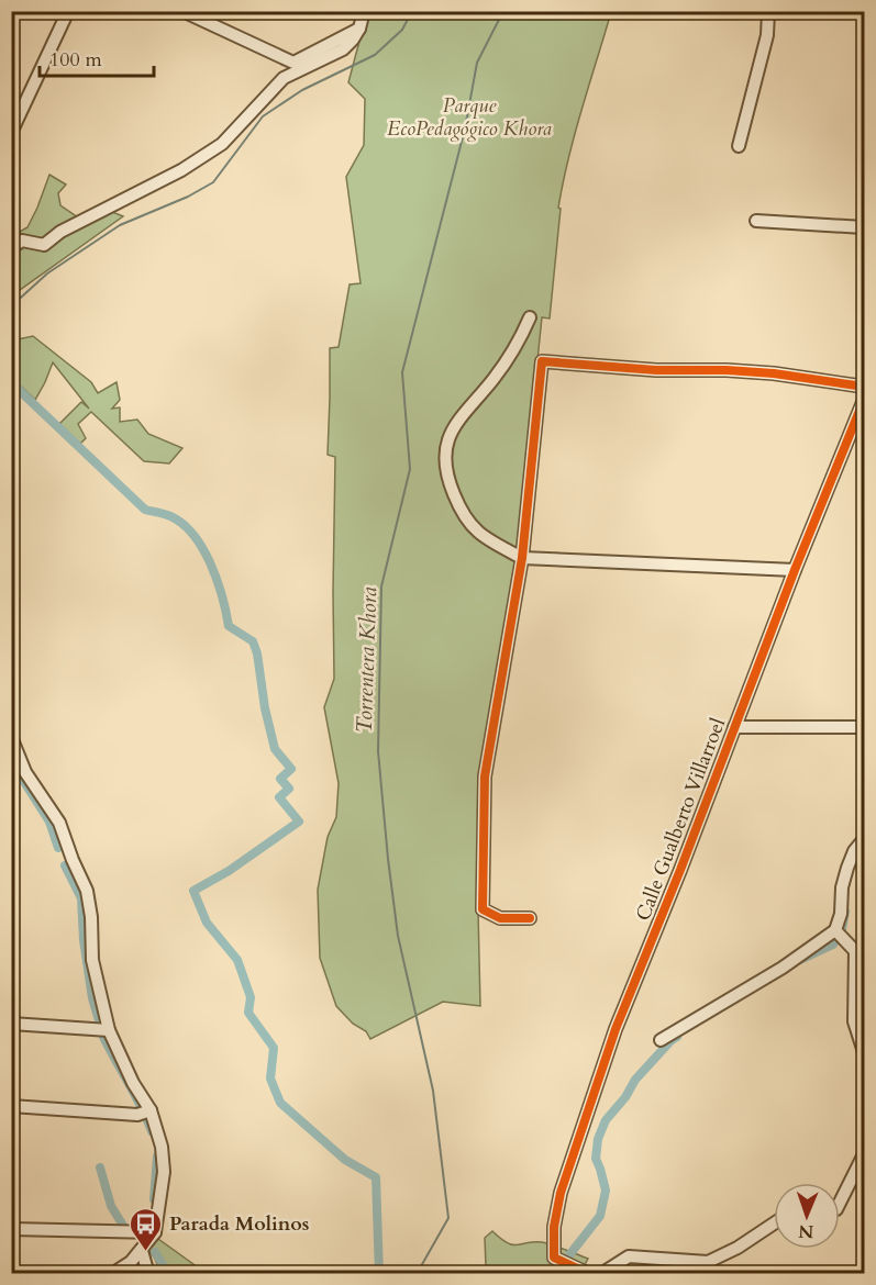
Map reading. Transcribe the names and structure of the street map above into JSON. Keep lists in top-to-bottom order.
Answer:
{
  "streets": {
    "street": ["Calle Gualberto Villarroel"]
  },
  "water": ["Torrentera Khora"],
  "parks": ["Parque EcoPedagógico Khora"],
  "places": {
    "bus stop": ["Parada Molinos"]
  },
  "scale_bar": "100 m",
  "north": "bottom"
}
